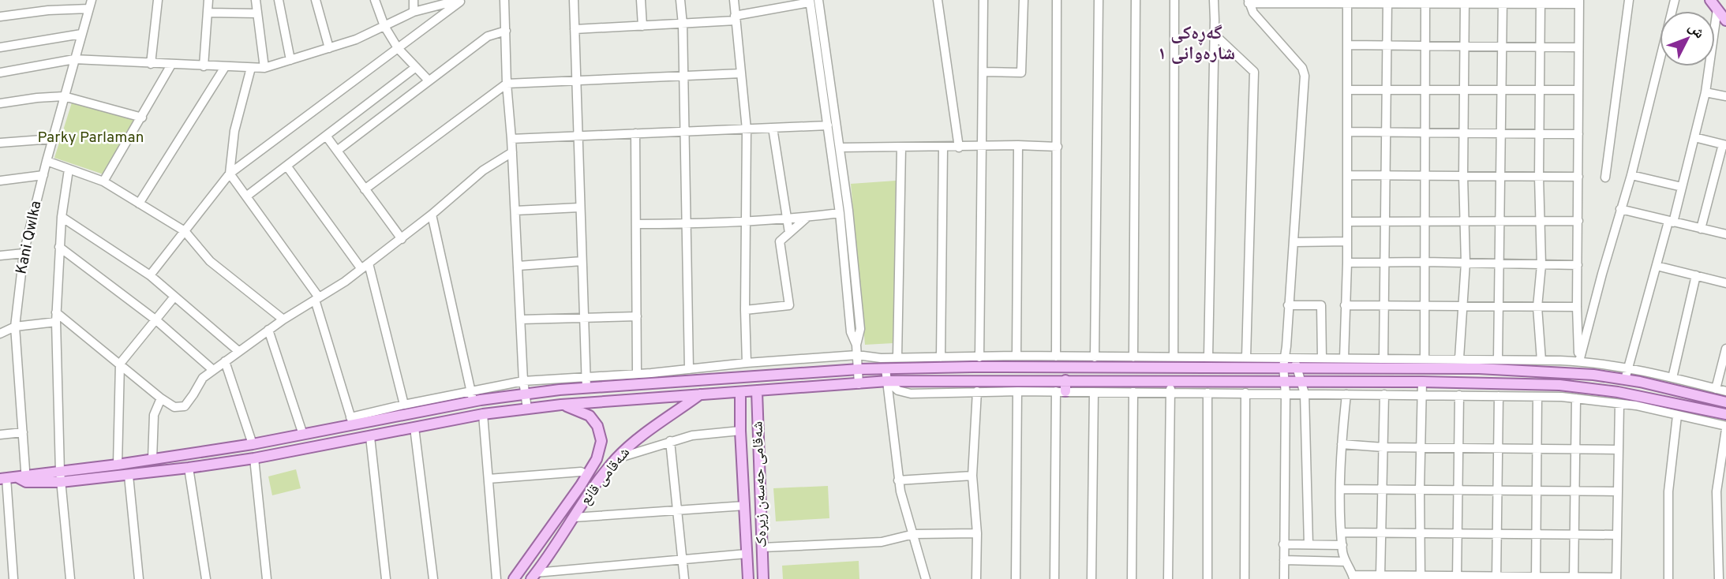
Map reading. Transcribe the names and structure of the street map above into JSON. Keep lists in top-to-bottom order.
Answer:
{
  "streets": {
    "main road": ["شەقامی قانع", "شەقامی حەسەن زیرەک"],
    "street": ["Kani Qwlka"]
  },
  "districts": ["گەڕەکی شارەوانی ١"],
  "parks": ["Parky Parlaman"],
  "north": "top right"
}
